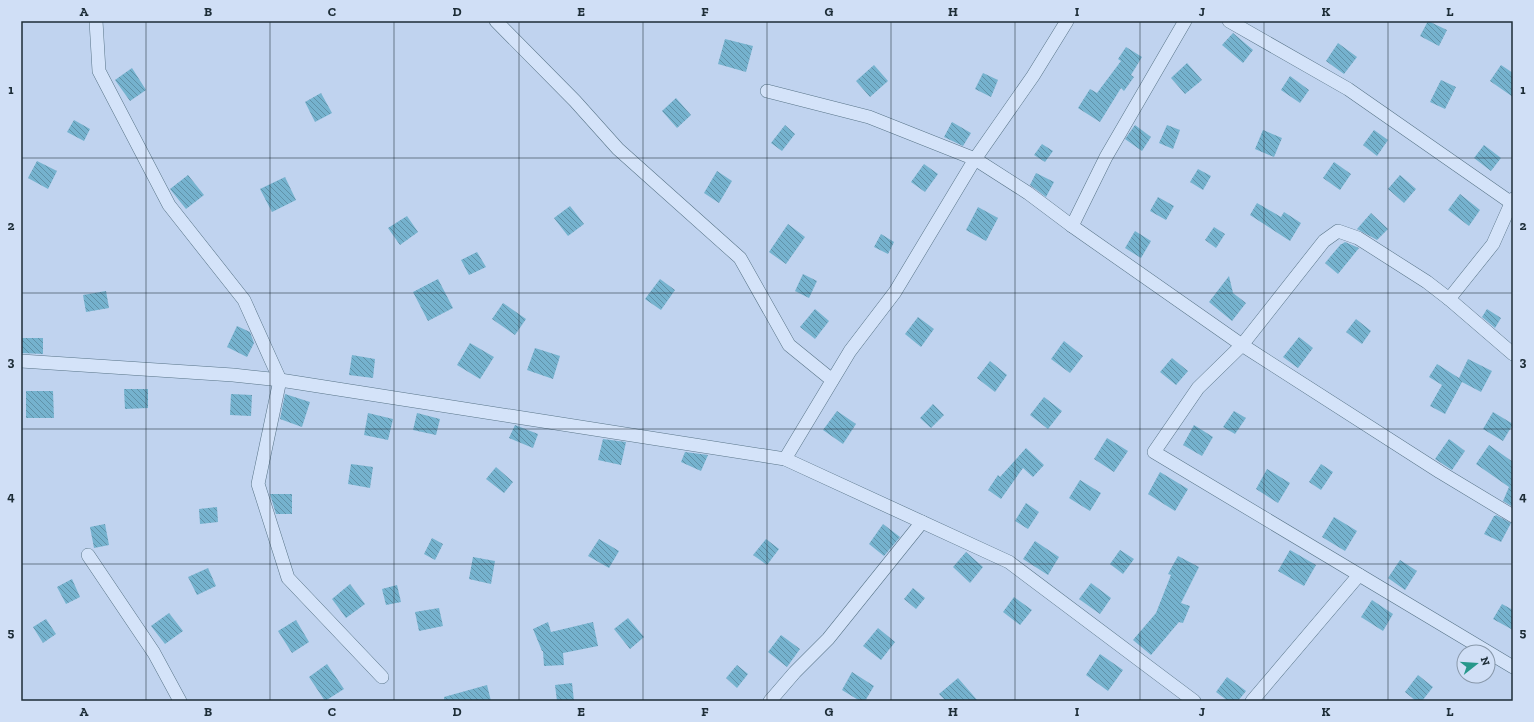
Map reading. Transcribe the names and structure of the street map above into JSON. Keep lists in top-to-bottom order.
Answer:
{
  "north": "right",
  "grid": {
    "columns": [
      "A",
      "B",
      "C",
      "D",
      "E",
      "F",
      "G",
      "H",
      "I",
      "J",
      "K",
      "L"
    ],
    "rows": [
      "1",
      "2",
      "3",
      "4",
      "5"
    ]
  }
}
